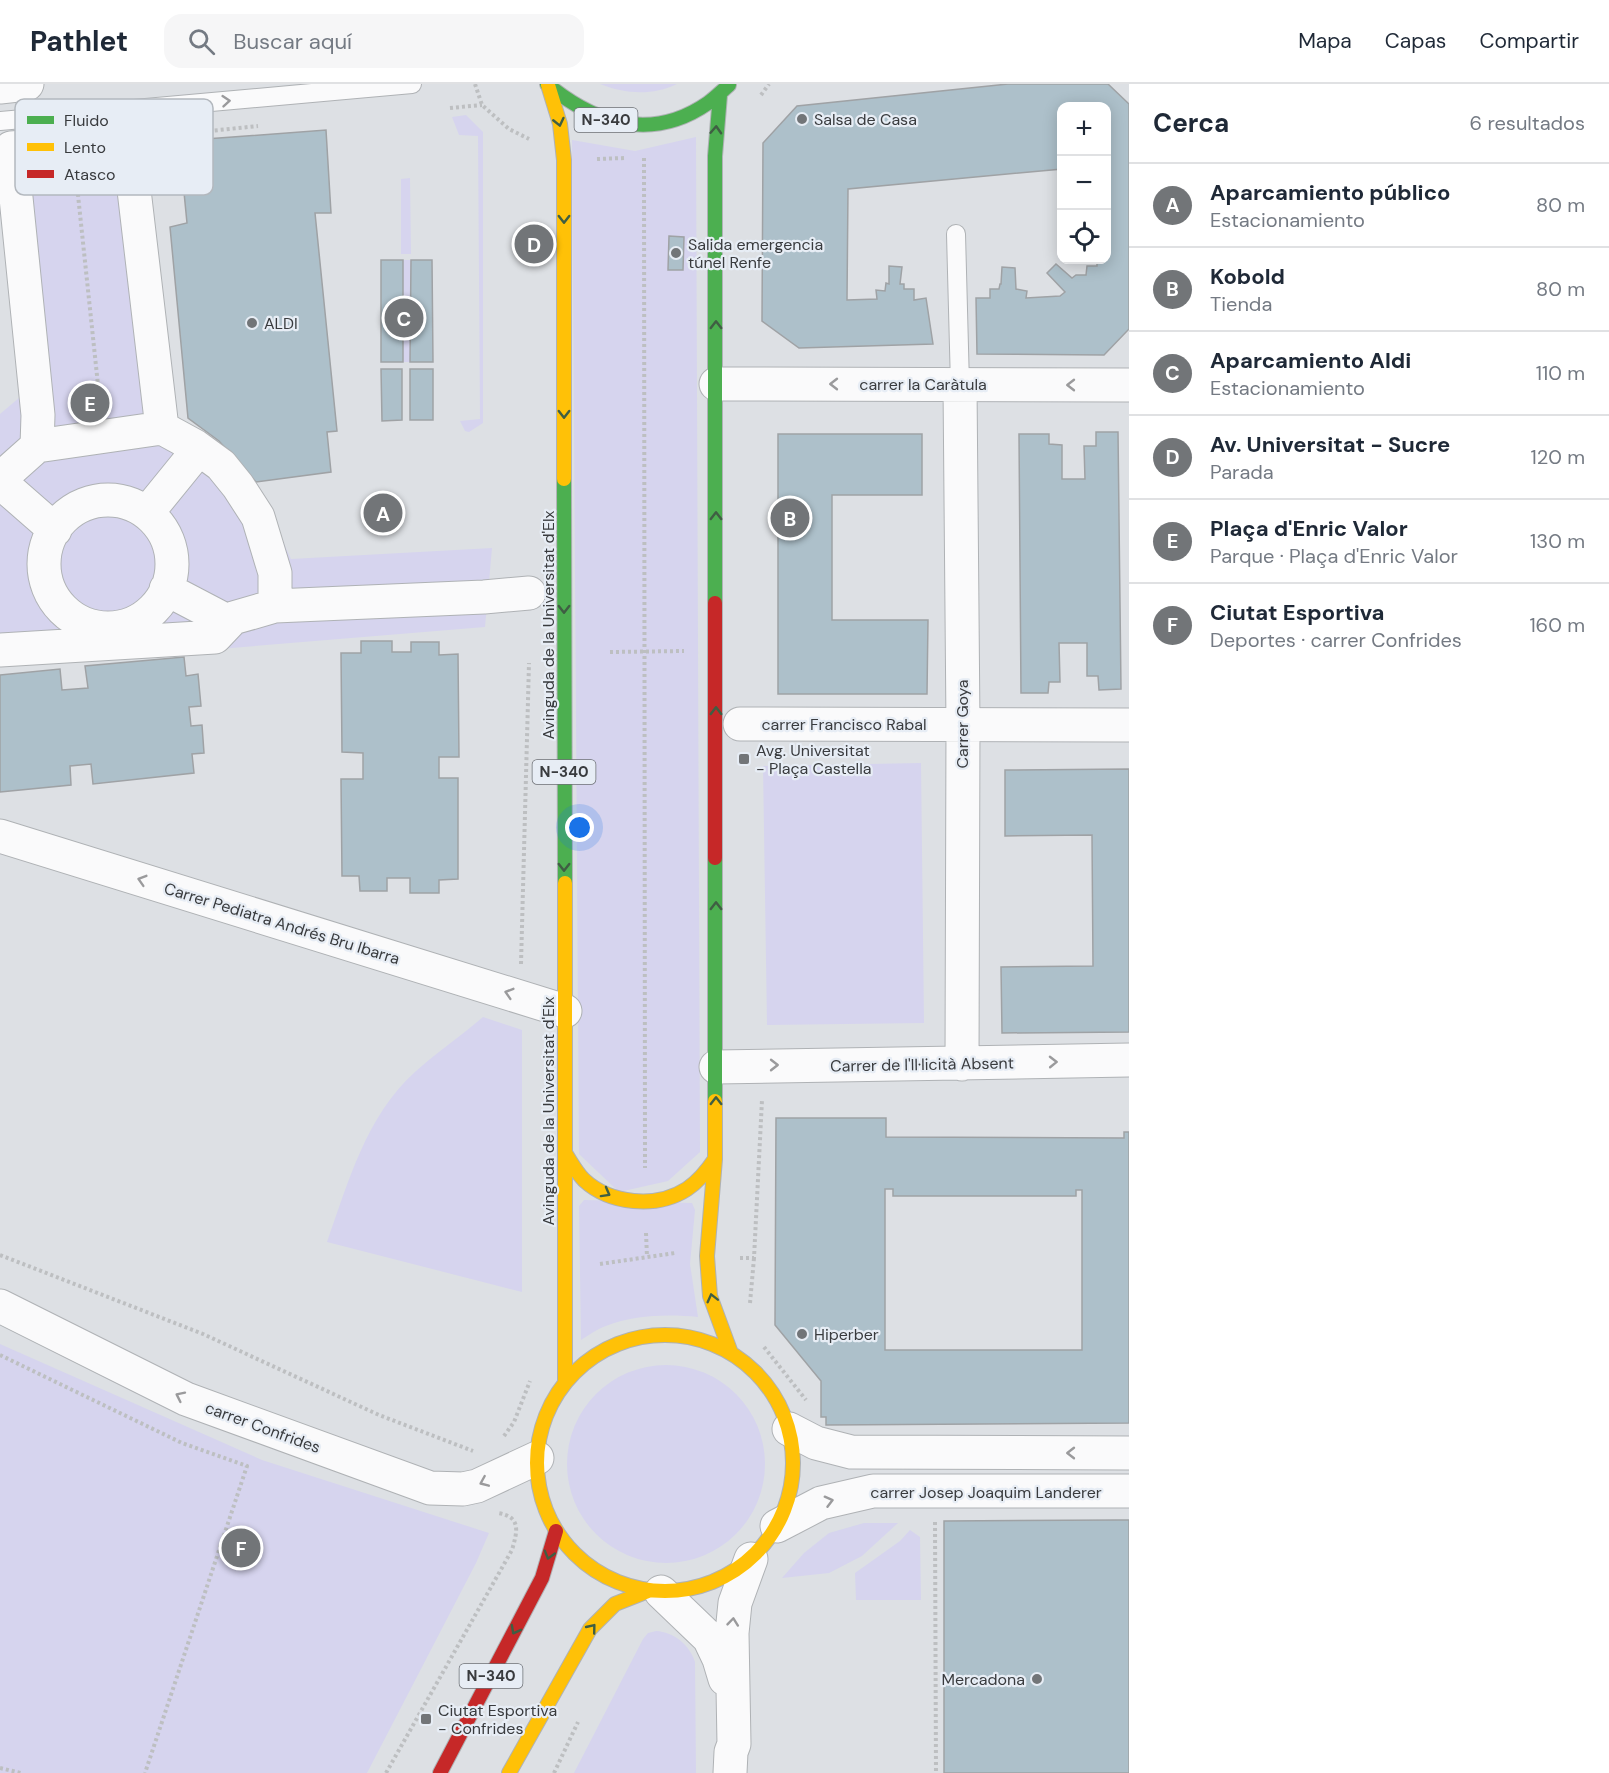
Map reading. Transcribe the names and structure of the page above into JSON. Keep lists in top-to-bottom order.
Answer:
{
  "streets": {
    "highway": ["N-340", "Avinguda de la Universitat d'Elx"],
    "street": [
      "carrer la Caràtula",
      "carrer Francisco Rabal",
      "Carrer Goya",
      "Carrer Pediatra Andrés Bru Ibarra",
      "Carrer de l'Il·licità Absent",
      "carrer Confrides",
      "carrer Josep Joaquim Landerer"
    ]
  },
  "crossings": [
    ["N-340", "Avinguda de la Universitat d'Elx"],
    ["carrer la Caràtula", "Carrer Goya"],
    ["Avinguda de la Universitat d'Elx", "Carrer Pediatra Andrés Bru Ibarra"],
    ["carrer Francisco Rabal", "Carrer Goya"],
    ["Carrer Goya", "Carrer de l'Il·licità Absent"]
  ],
  "one_way": [
    "carrer la Caràtula",
    "Avinguda de la Universitat d'Elx",
    "Carrer Pediatra Andrés Bru Ibarra",
    "Carrer de l'Il·licità Absent",
    "carrer Confrides"
  ],
  "places": {
    "other": [
      "Salsa de Casa",
      "Salida emergencia túnel Renfe",
      "ALDI",
      "Hiperber",
      "Mercadona"
    ],
    "transit": ["Avg. Universitat - Plaça Castella", "Ciutat Esportiva - Confrides"]
  },
  "legend": ["Fluido", "Lento", "Atasco"],
  "page": {
    "header": "Pathlet",
    "search": "Buscar aquí",
    "nav": ["Mapa", "Capas", "Compartir"],
    "heading": ["Cerca", "6 resultados"],
    "map_buttons": ["+", "−"],
    "list": [
      {
        "mark": "A",
        "name": "Aparcamiento público",
        "note": "Estacionamiento",
        "value": "80 m"
      },
      {
        "mark": "B",
        "name": "Kobold",
        "note": "Tienda",
        "value": "80 m"
      },
      {
        "mark": "C",
        "name": "Aparcamiento Aldi",
        "note": "Estacionamiento",
        "value": "110 m"
      },
      {
        "mark": "D",
        "name": "Av. Universitat - Sucre",
        "note": "Parada",
        "value": "120 m"
      },
      {
        "mark": "E",
        "name": "Plaça d'Enric Valor",
        "note": "Parque · Plaça d'Enric Valor",
        "value": "130 m"
      },
      {
        "mark": "F",
        "name": "Ciutat Esportiva",
        "note": "Deportes · carrer Confrides",
        "value": "160 m"
      }
    ],
    "pins": [
      "D",
      "C",
      "E",
      "A",
      "B",
      "F"
    ]
  }
}
